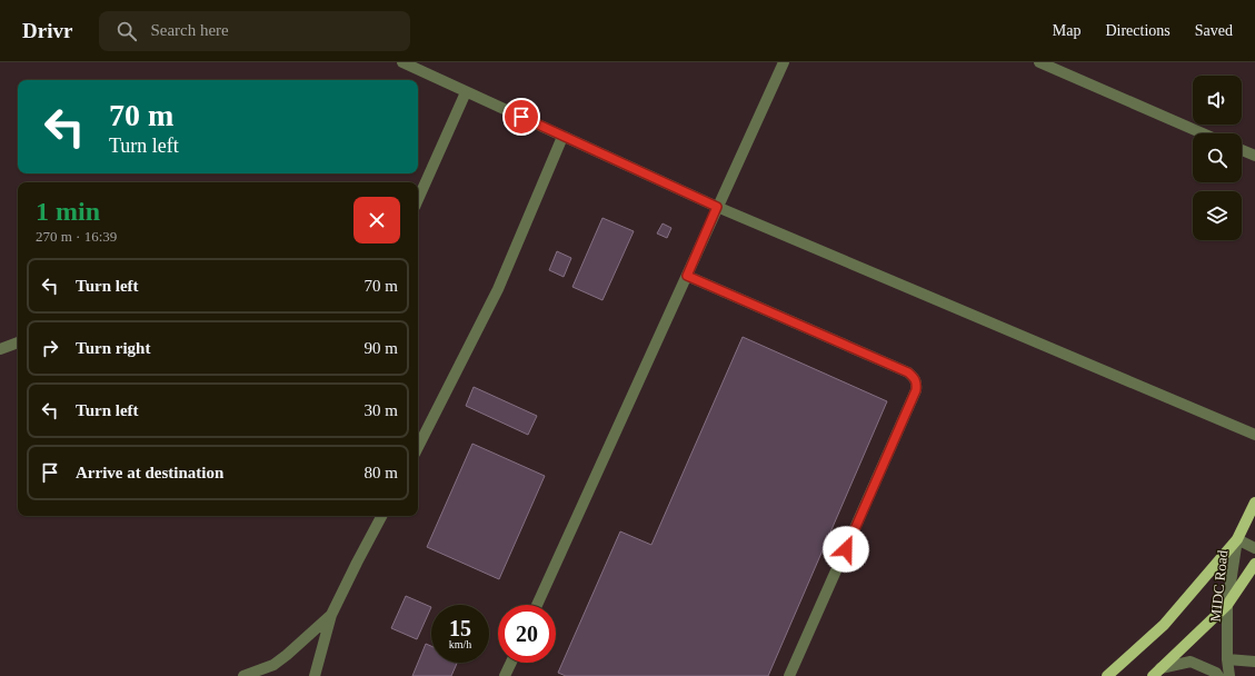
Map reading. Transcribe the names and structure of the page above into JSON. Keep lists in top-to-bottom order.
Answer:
{
  "streets": {
    "main road": ["MIDC Road"]
  },
  "page": {
    "header": "Drivr",
    "search": "Search here",
    "nav": ["Map", "Directions", "Saved"],
    "turn": ["70 m", "Turn left"],
    "heading": ["1 min", "270 m · 16:39"],
    "list": [
      {
        "name": "Turn left",
        "value": "70 m"
      },
      {
        "name": "Turn right",
        "value": "90 m"
      },
      {
        "name": "Turn left",
        "value": "30 m"
      },
      {
        "name": "Arrive at destination",
        "value": "80 m"
      }
    ],
    "speed": "15 km/h",
    "limit": "20"
  }
}
